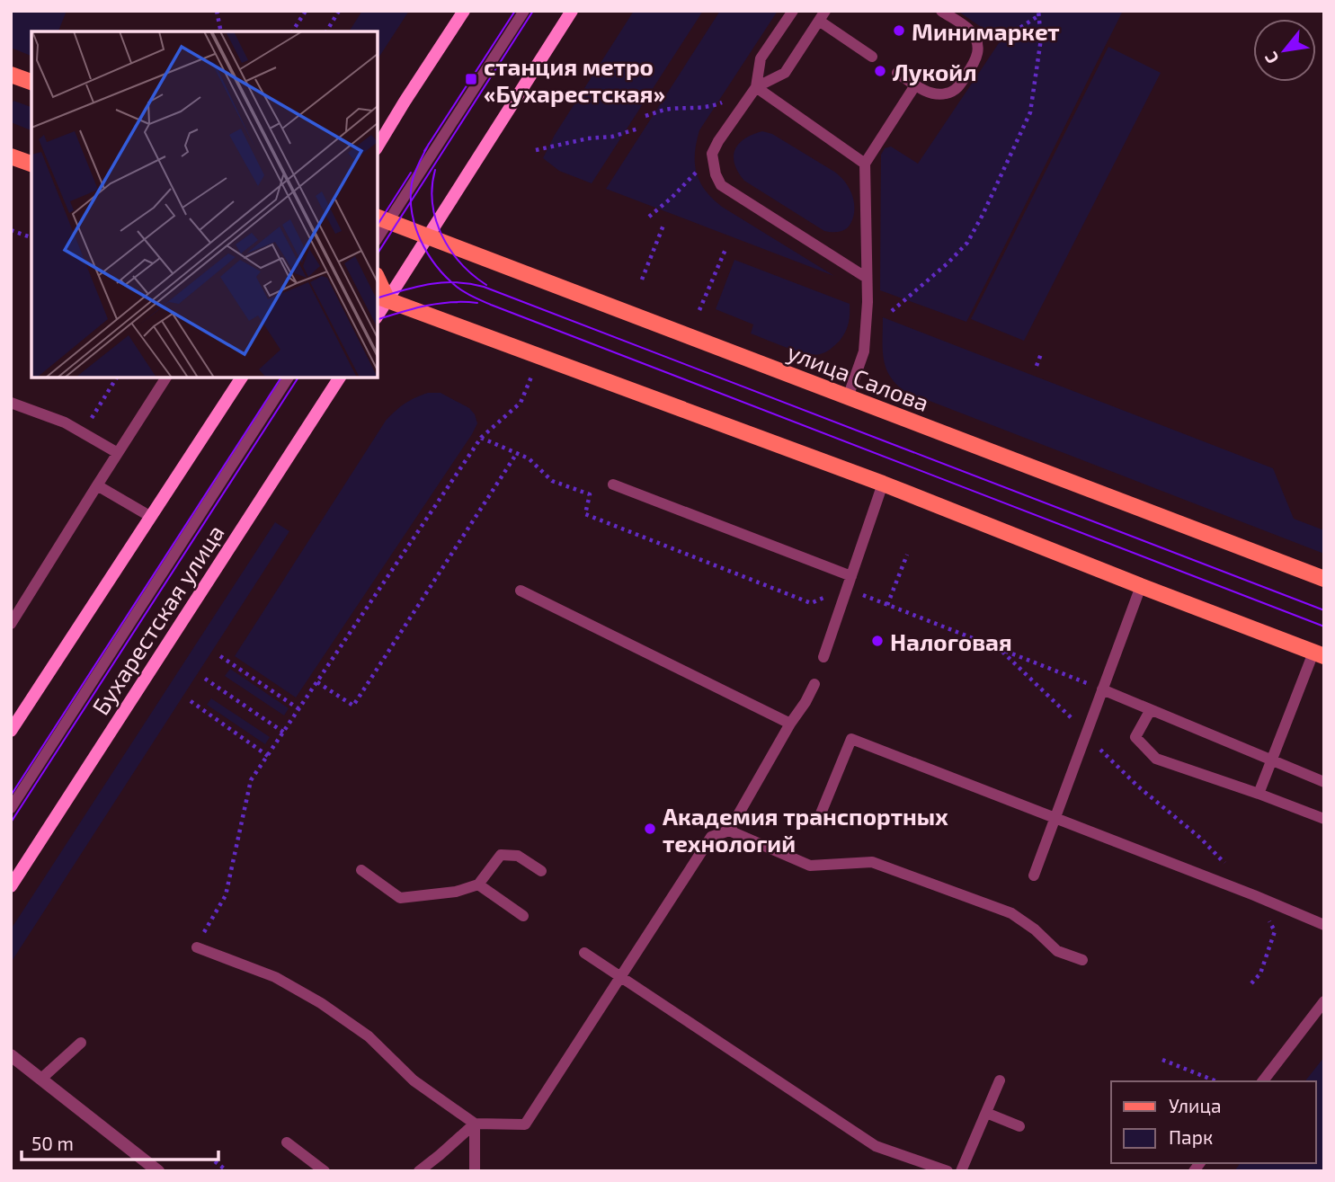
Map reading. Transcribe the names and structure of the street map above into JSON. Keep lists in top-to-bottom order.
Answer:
{
  "streets": {
    "main road": ["улица Салова", "Бухарестская улица"]
  },
  "places": {
    "other": [
      "Минимаркет",
      "Лукойл",
      "Налоговая",
      "Академия транспортных технологий"
    ],
    "transit": ["станция метро «Бухарестская»"]
  },
  "legend": ["Улица", "Парк"],
  "scale_bar": "50 m",
  "north": "bottom left"
}
